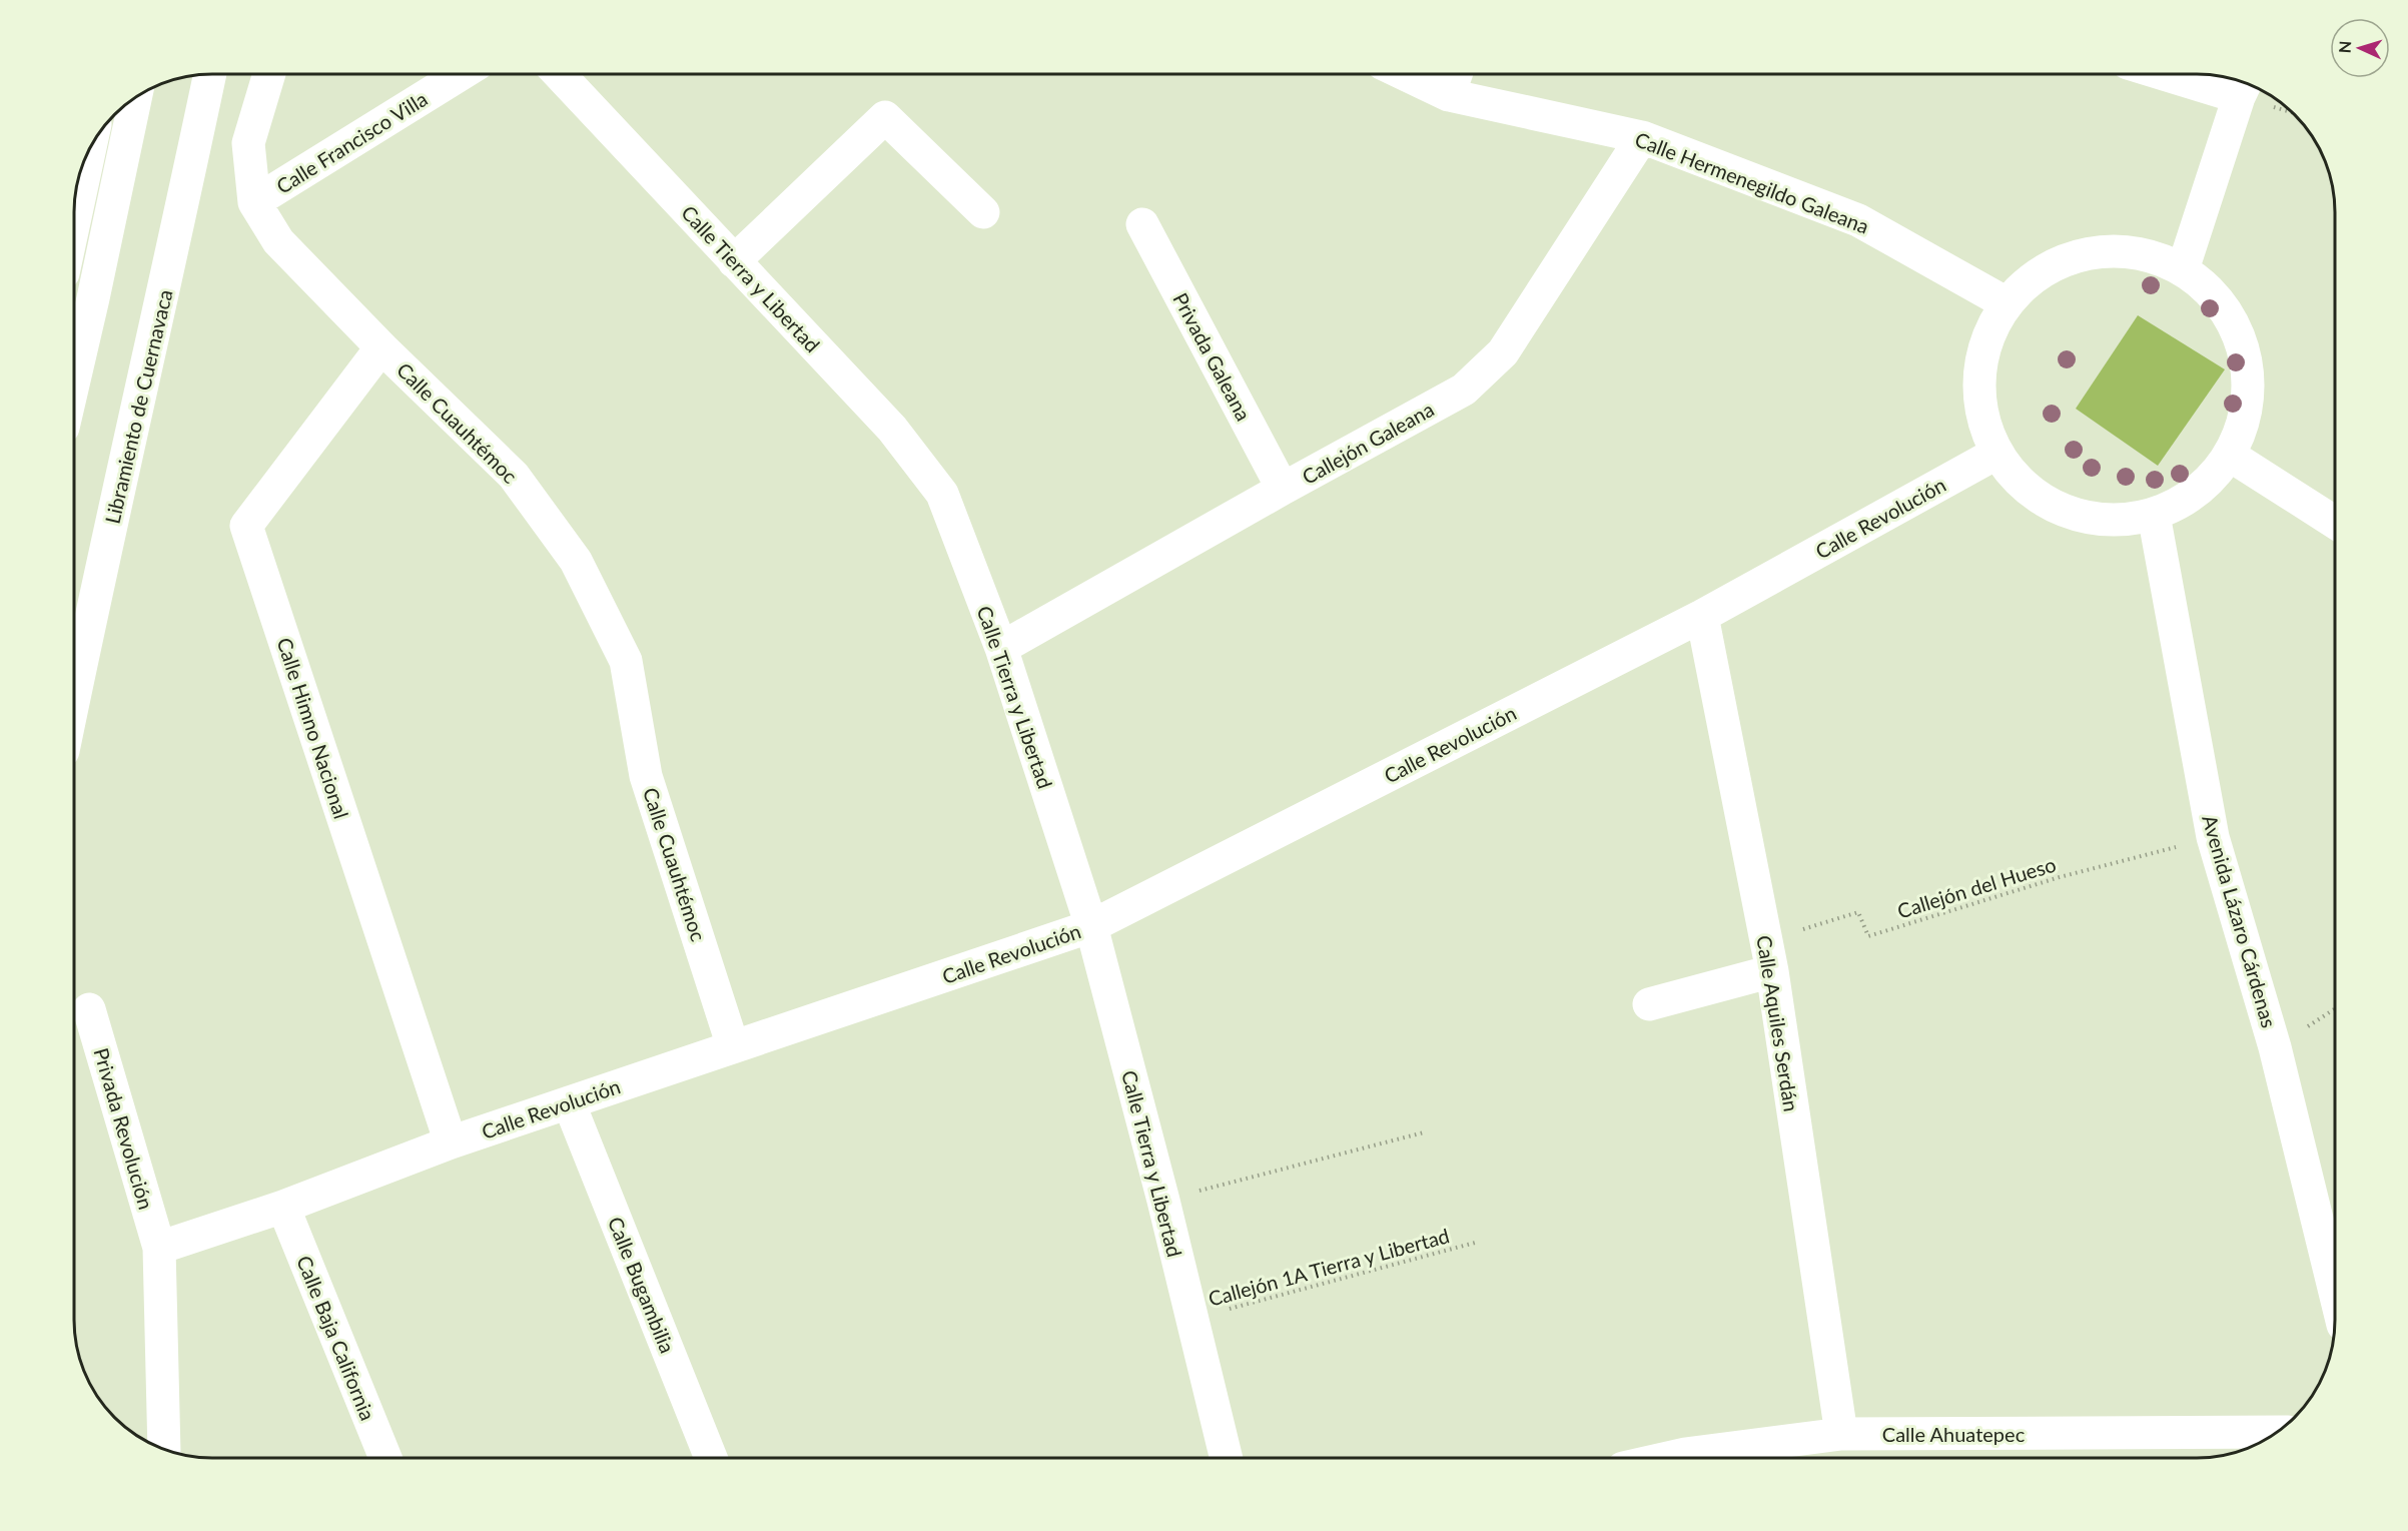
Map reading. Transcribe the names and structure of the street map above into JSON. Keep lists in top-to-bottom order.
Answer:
{
  "streets": {
    "main road": [
      "Calle Francisco Villa",
      "Calle Hermenegildo Galeana",
      "Calle Tierra y Libertad",
      "Privada Galeana",
      "Libramiento de Cuernavaca",
      "Calle Cuauhtémoc",
      "Callejón Galeana",
      "Calle Revolución",
      "Calle Himno Nacional",
      "Avenida Lázaro Cárdenas",
      "Calle Aquiles Serdán",
      "Privada Revolución",
      "Calle Bugambilia",
      "Calle Baja California",
      "Calle Ahuatepec"
    ],
    "path": ["Callejón del Hueso", "Callejón 1A Tierra y Libertad"]
  },
  "crossings": [
    ["Calle Francisco Villa", "Calle Cuauhtémoc"],
    ["Calle Hermenegildo Galeana", "Callejón Galeana"],
    ["Calle Tierra y Libertad", "Callejón Galeana"],
    ["Calle Tierra y Libertad", "Calle Revolución"],
    ["Calle Tierra y Libertad", "Callejón 1A Tierra y Libertad"],
    ["Privada Galeana", "Callejón Galeana"],
    ["Calle Cuauhtémoc", "Calle Revolución"],
    ["Calle Cuauhtémoc", "Calle Himno Nacional"],
    ["Calle Revolución", "Calle Himno Nacional"],
    ["Calle Revolución", "Calle Aquiles Serdán"],
    ["Calle Revolución", "Privada Revolución"],
    ["Calle Revolución", "Calle Bugambilia"],
    ["Calle Revolución", "Calle Baja California"],
    ["Callejón del Hueso", "Avenida Lázaro Cárdenas"],
    ["Callejón del Hueso", "Calle Aquiles Serdán"],
    ["Calle Aquiles Serdán", "Calle Ahuatepec"]
  ],
  "north": "left"
}
